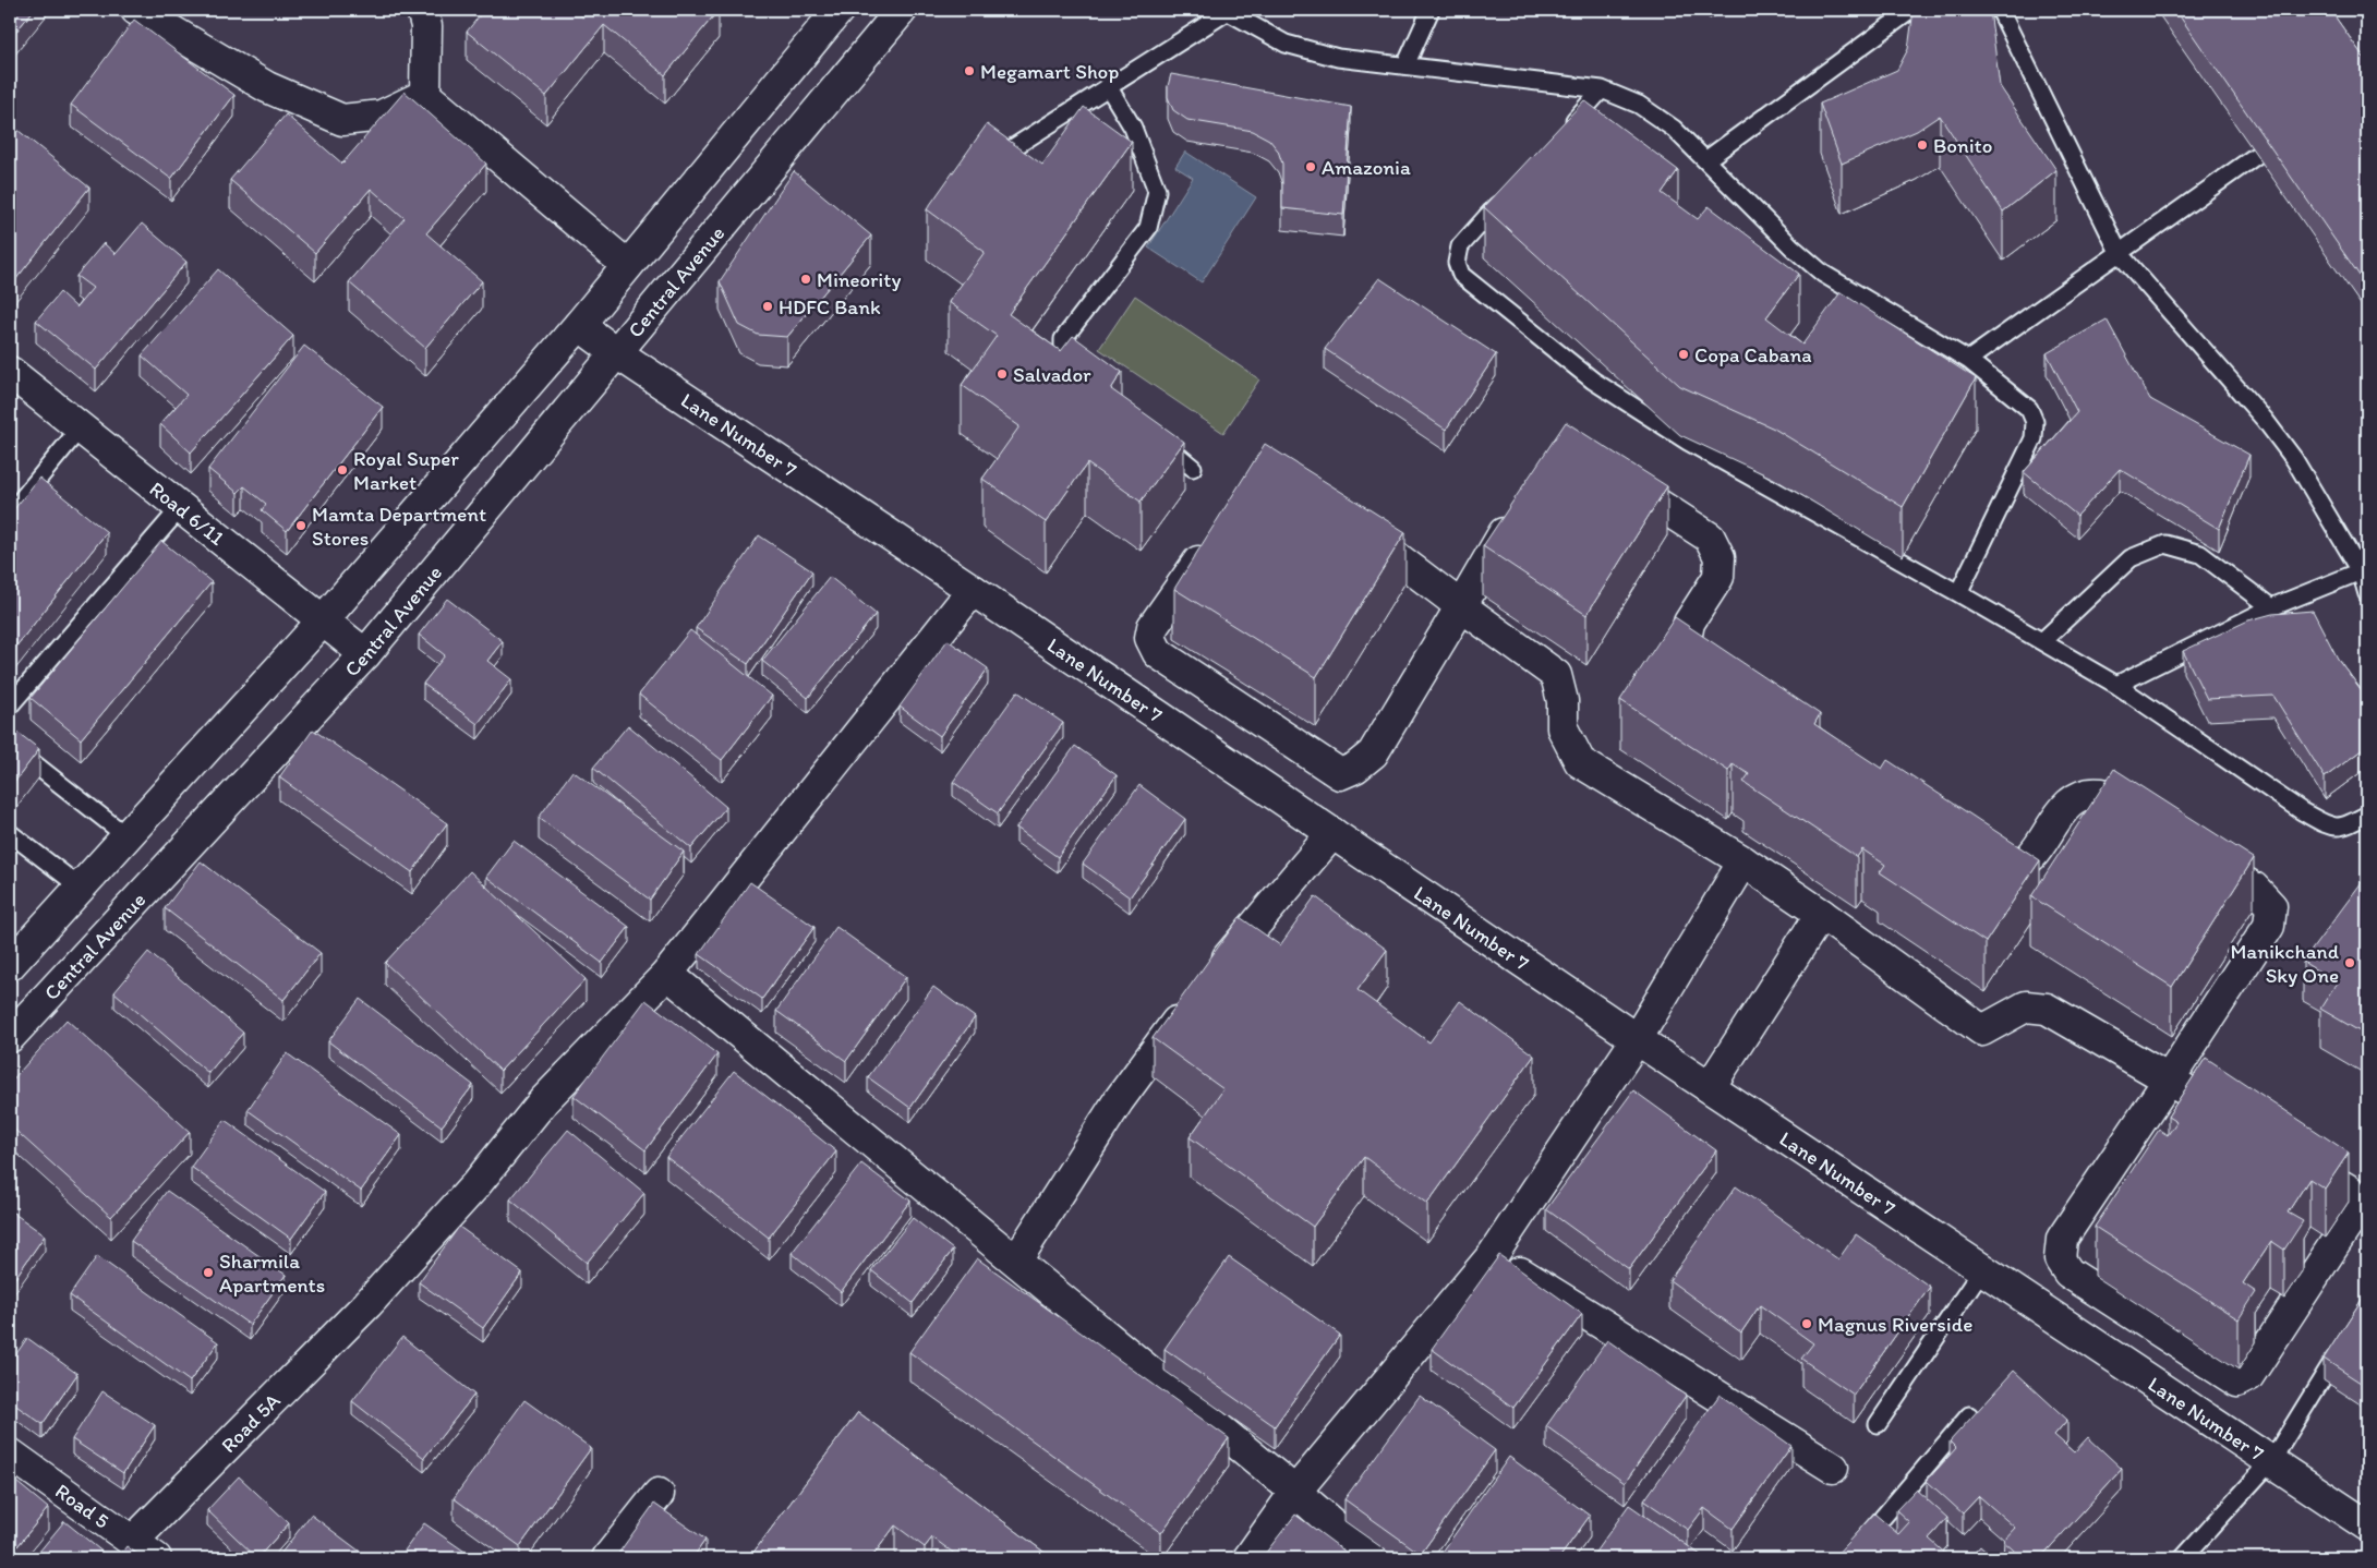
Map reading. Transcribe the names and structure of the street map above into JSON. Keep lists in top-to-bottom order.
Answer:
{
  "streets": {
    "street": [
      "Central Avenue",
      "Lane Number 7",
      "Road 6/11",
      "Road 5A",
      "Road 5"
    ]
  },
  "crossings": [
    ["Central Avenue", "Lane Number 7"],
    ["Central Avenue", "Road 6/11"],
    ["Lane Number 7", "Road 5A"],
    ["Road 5A", "Road 5"]
  ],
  "places": [
    "Megamart Shop",
    "Bonito",
    "Amazonia",
    "Mineority",
    "HDFC Bank",
    "Copa Cabana",
    "Salvador",
    "Royal Super Market",
    "Mamta Department Stores",
    "Manikchand Sky One",
    "Sharmila Apartments",
    "Magnus Riverside"
  ]
}
